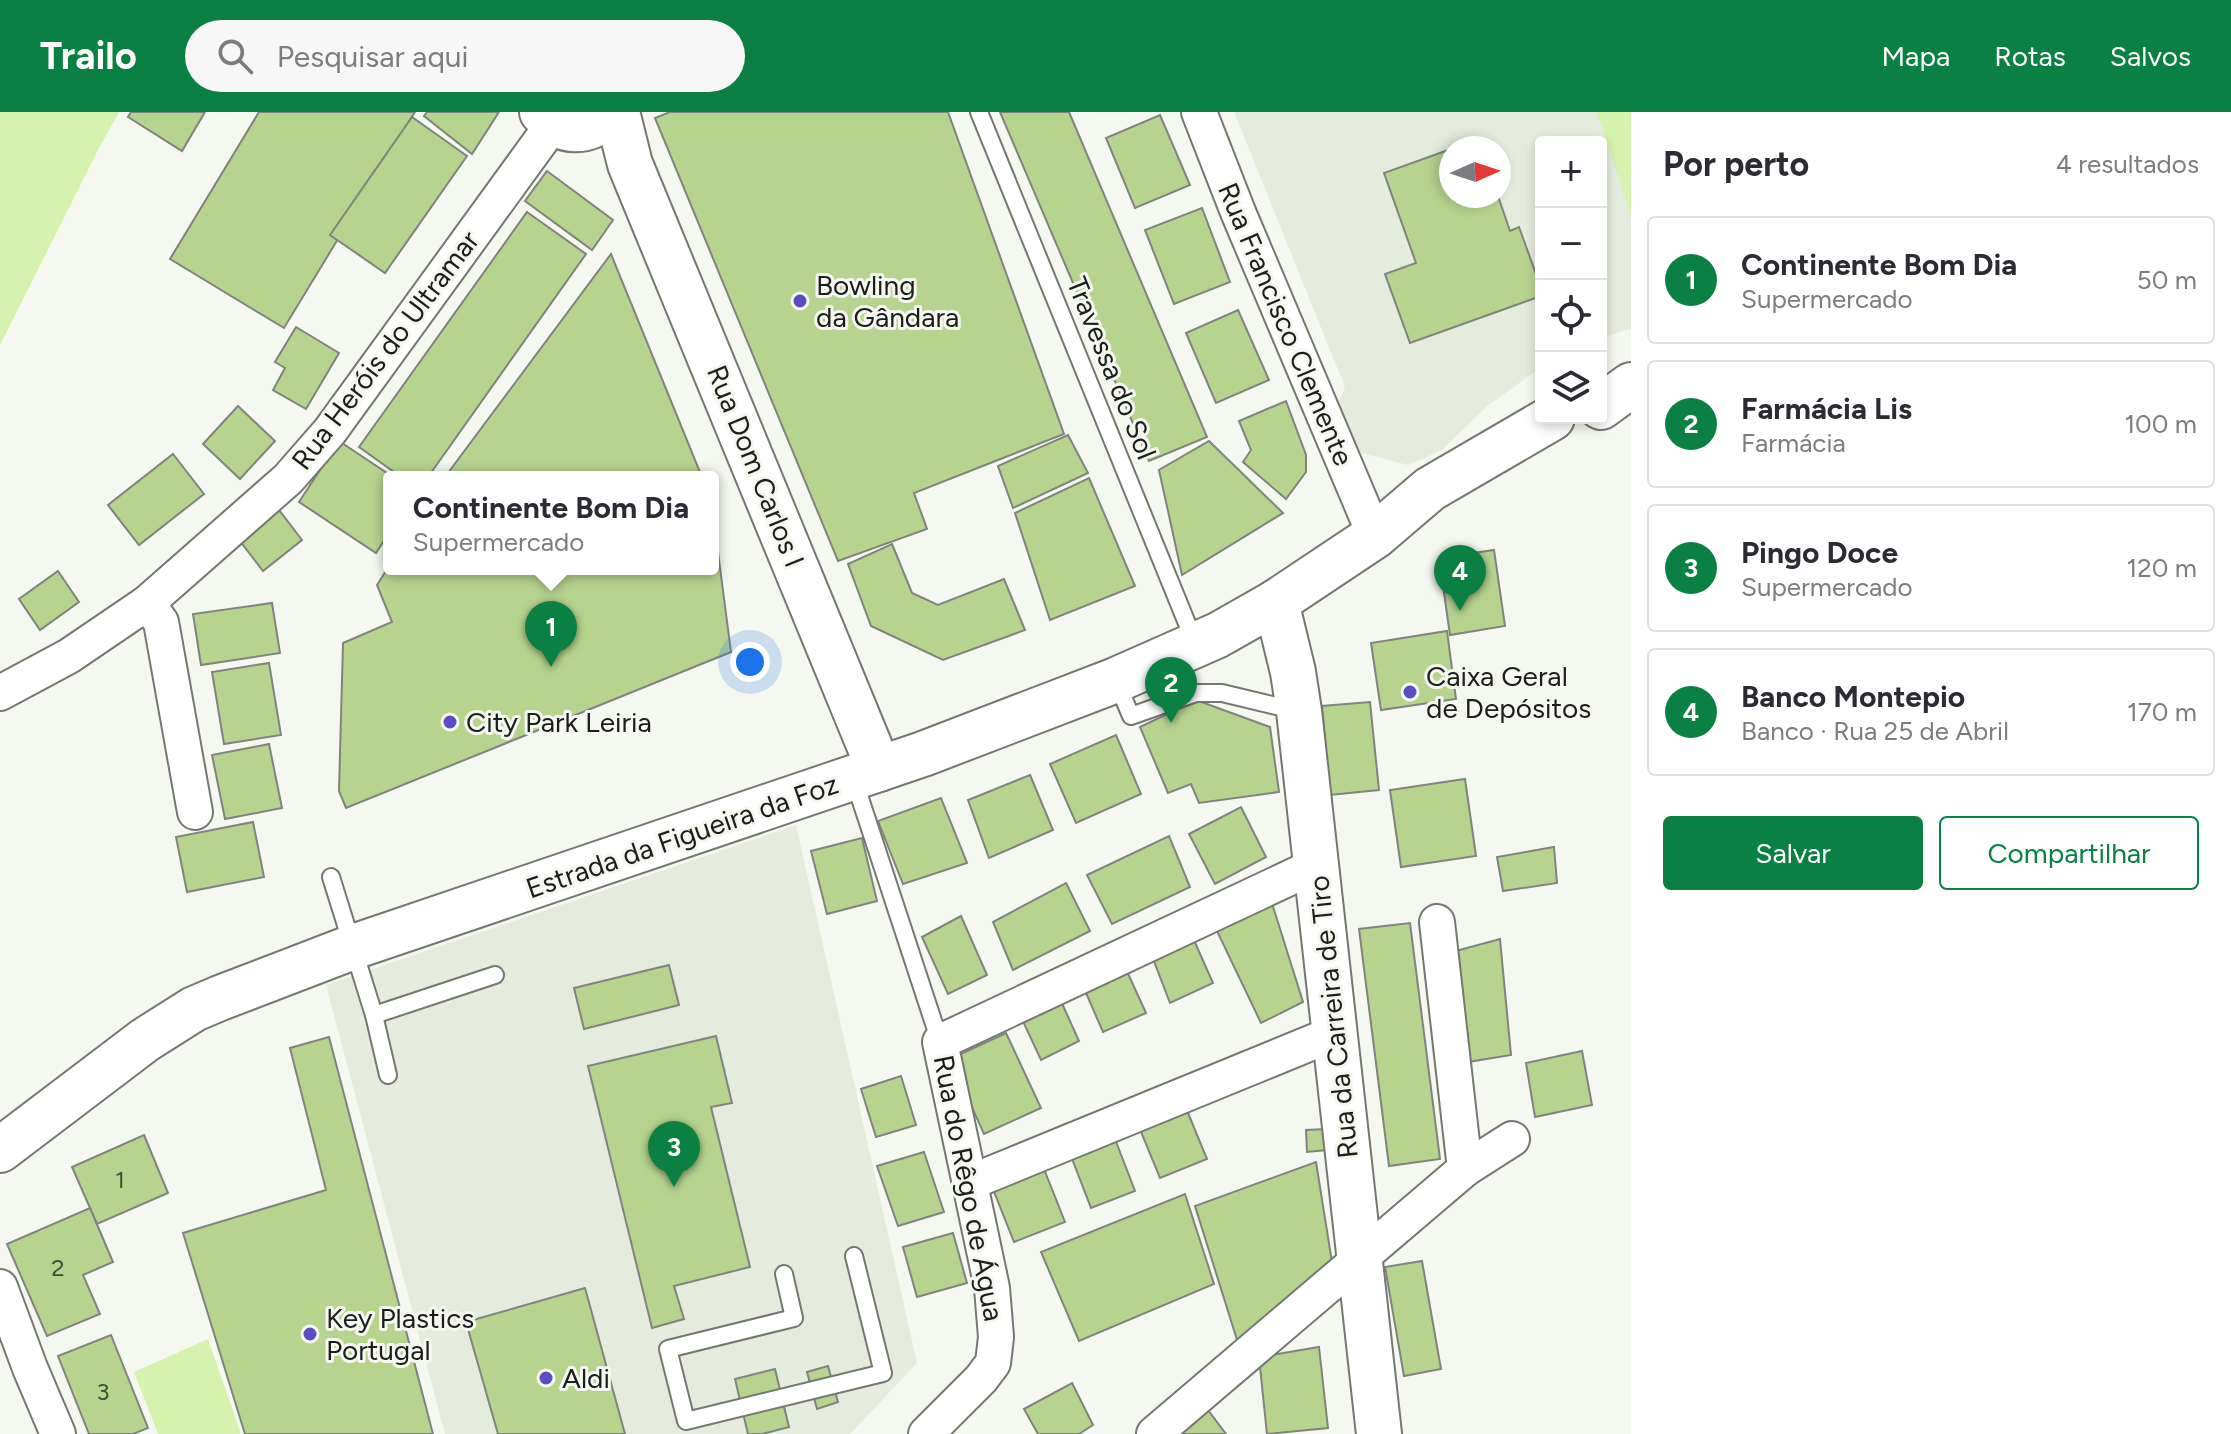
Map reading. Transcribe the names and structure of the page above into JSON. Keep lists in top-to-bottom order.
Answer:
{
  "streets": {
    "main road": ["Rua Dom Carlos I", "Estrada da Figueira da Foz", "Rua da Carreira de Tiro"],
    "street": ["Rua Francisco Clemente", "Rua Heróis do Ultramar", "Rua do Rêgo de Água"],
    "lane": ["Travessa do Sol"]
  },
  "crossings": [
    ["Rua Francisco Clemente", "Estrada da Figueira da Foz"],
    ["Rua Heróis do Ultramar", "Rua Dom Carlos I"],
    ["Travessa do Sol", "Estrada da Figueira da Foz"],
    ["Rua Dom Carlos I", "Estrada da Figueira da Foz"],
    ["Estrada da Figueira da Foz", "Rua da Carreira de Tiro"],
    ["Rua da Carreira de Tiro", "Rua do Rêgo de Água"]
  ],
  "places": [
    "Bowling da Gândara",
    "Caixa Geral de Depósitos",
    "City Park Leiria",
    "Key Plastics Portugal",
    "Aldi"
  ],
  "house_numbers": ["1", "2", "3"],
  "north": "right",
  "page": {
    "header": "Trailo",
    "search": "Pesquisar aqui",
    "nav": ["Mapa", "Rotas", "Salvos"],
    "heading": ["Por perto", "4 resultados"],
    "map_buttons": ["+", "−"],
    "list": [
      {
        "mark": "1",
        "name": "Continente Bom Dia",
        "note": "Supermercado",
        "value": "50 m"
      },
      {
        "mark": "2",
        "name": "Farmácia Lis",
        "note": "Farmácia",
        "value": "100 m"
      },
      {
        "mark": "3",
        "name": "Pingo Doce",
        "note": "Supermercado",
        "value": "120 m"
      },
      {
        "mark": "4",
        "name": "Banco Montepio",
        "note": "Banco · Rua 25 de Abril",
        "value": "170 m"
      }
    ],
    "popup": ["Continente Bom Dia", "Supermercado"],
    "pins": [
      "4",
      "1",
      "2",
      "3"
    ],
    "buttons": ["Salvar", "Compartilhar"]
  }
}
